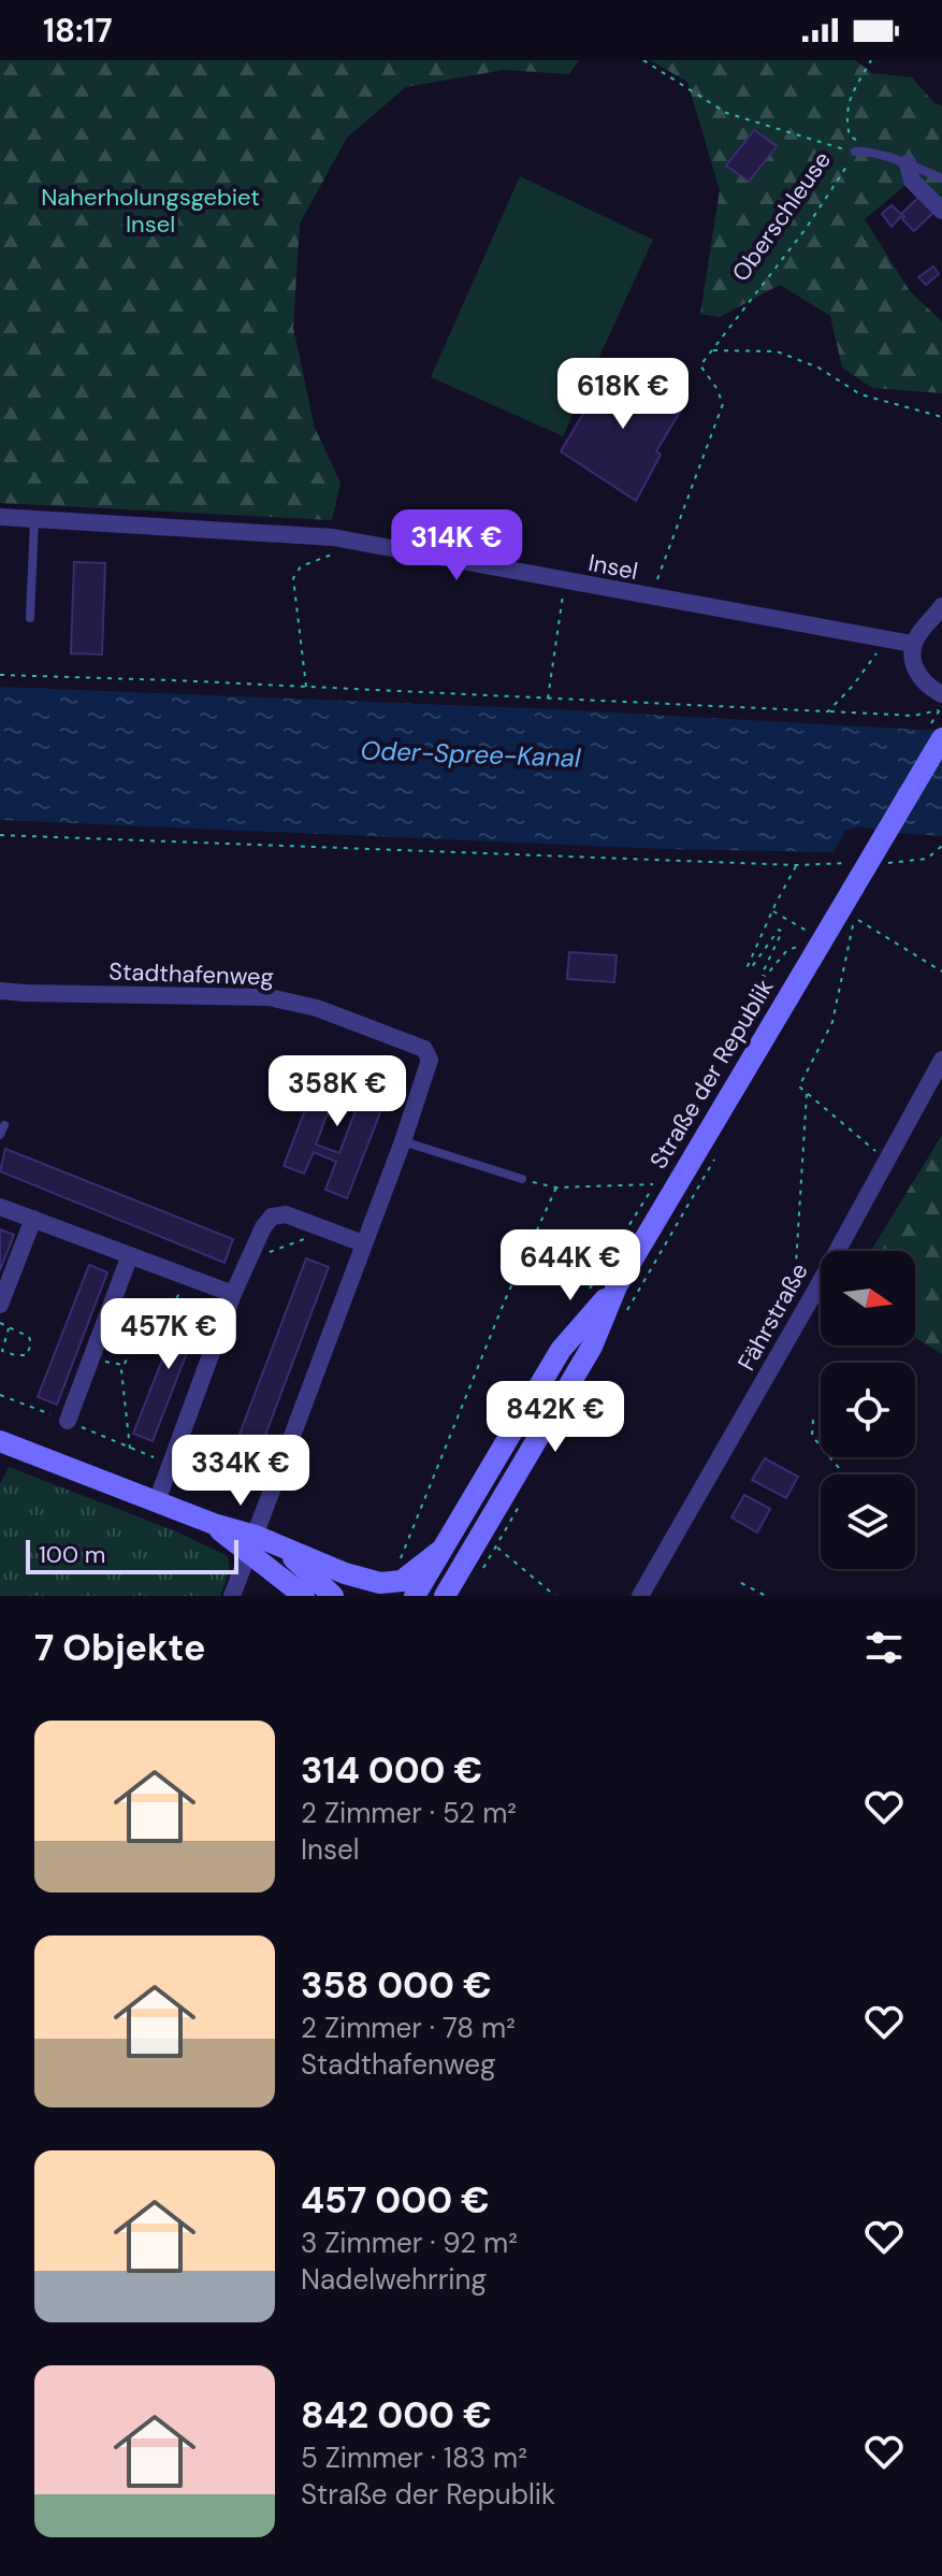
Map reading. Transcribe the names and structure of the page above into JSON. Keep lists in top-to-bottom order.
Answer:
{
  "streets": {
    "main road": ["Straße der Republik"],
    "street": ["Insel", "Stadthafenweg", "Fährstraße"],
    "lane": ["Oberschleuse"]
  },
  "water": ["Oder-Spree-Kanal"],
  "parks": ["Naherholungsgebiet Insel"],
  "scale_bar": "100 m",
  "north": "right",
  "page": {
    "status": "18:17",
    "price": [
      "618K €",
      "314K €",
      "358K €",
      "644K €",
      "457K €",
      "842K €",
      "334K €"
    ],
    "scale": "100 m",
    "heading": "7 Objekte",
    "list": [
      {
        "name": "314 000 €",
        "note": "2 Zimmer · 52 m² · Insel"
      },
      {
        "name": "358 000 €",
        "note": "2 Zimmer · 78 m² · Stadthafenweg"
      },
      {
        "name": "457 000 €",
        "note": "3 Zimmer · 92 m² · Nadelwehrring"
      },
      {
        "name": "842 000 €",
        "note": "5 Zimmer · 183 m² · Straße der Republik"
      }
    ]
  }
}
